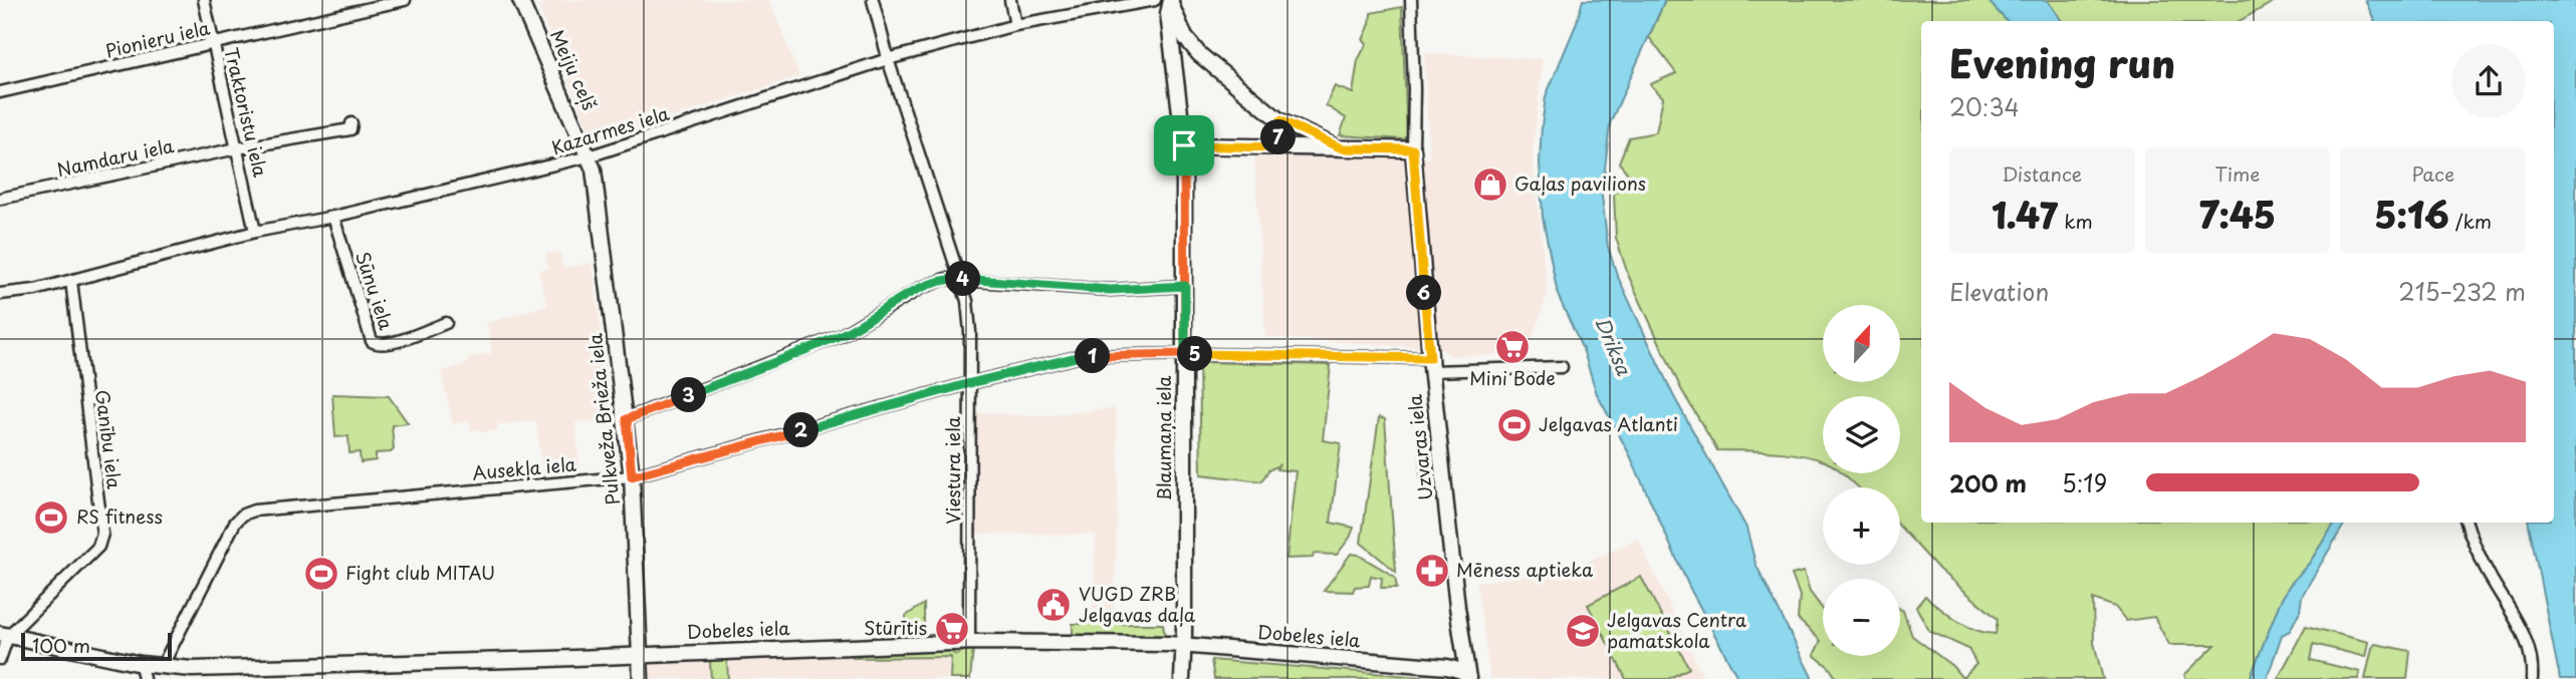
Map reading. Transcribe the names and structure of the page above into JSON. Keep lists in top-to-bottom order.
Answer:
{
  "streets": {
    "street": [
      "Pionieru iela",
      "Meiju ceļš",
      "Traktoristu iela",
      "Kazarmes iela",
      "Namdaru iela",
      "Sūnu iela",
      "Pulkveža Brieža iela",
      "Blaumaņa iela",
      "Ganību iela",
      "Uzvaras iela",
      "Ausekļa iela",
      "Viestura iela",
      "Dobeles iela"
    ]
  },
  "crossings": [
    ["Pionieru iela", "Traktoristu iela"],
    ["Meiju ceļš", "Kazarmes iela"],
    ["Meiju ceļš", "Pulkveža Brieža iela"],
    ["Traktoristu iela", "Kazarmes iela"],
    ["Traktoristu iela", "Namdaru iela"],
    ["Kazarmes iela", "Sūnu iela"],
    ["Kazarmes iela", "Pulkveža Brieža iela"],
    ["Kazarmes iela", "Ganību iela"],
    ["Kazarmes iela", "Viestura iela"],
    ["Pulkveža Brieža iela", "Ausekļa iela"],
    ["Pulkveža Brieža iela", "Dobeles iela"],
    ["Blaumaņa iela", "Ausekļa iela"],
    ["Blaumaņa iela", "Dobeles iela"],
    ["Ganību iela", "Dobeles iela"],
    ["Uzvaras iela", "Ausekļa iela"],
    ["Uzvaras iela", "Dobeles iela"],
    ["Ausekļa iela", "Viestura iela"],
    ["Ausekļa iela", "Dobeles iela"],
    ["Viestura iela", "Dobeles iela"]
  ],
  "water": ["Driksa"],
  "places": {
    "shop": ["Gaļas pavilions"],
    "supermarket": ["Mini Bode", "Stūrītis"],
    "sports": ["Jelgavas Atlanti", "RS fitness", "Fight club MITAU"],
    "pharmacy": ["Mēness aptieka"],
    "public building": ["VUGD ZRB Jelgavas daļa"],
    "school or university": ["Jelgavas Centra pamatskola"]
  },
  "scale_bar": "100 m",
  "north": "top",
  "page": {
    "heading": ["Evening run", "20:34"],
    "pins": [
      "7",
      "4",
      "6",
      "5",
      "1",
      "3",
      "2"
    ],
    "stats": [
      ["Distance", "1.47 km"],
      ["Time", "7:45"],
      ["Pace", "5:16 /km"]
    ],
    "chart": ["Elevation", "215–232 m"],
    "map_buttons": ["+", "−"],
    "list": [
      {
        "name": "200 m",
        "note": "5:19"
      }
    ],
    "scale": "100 m"
  }
}
